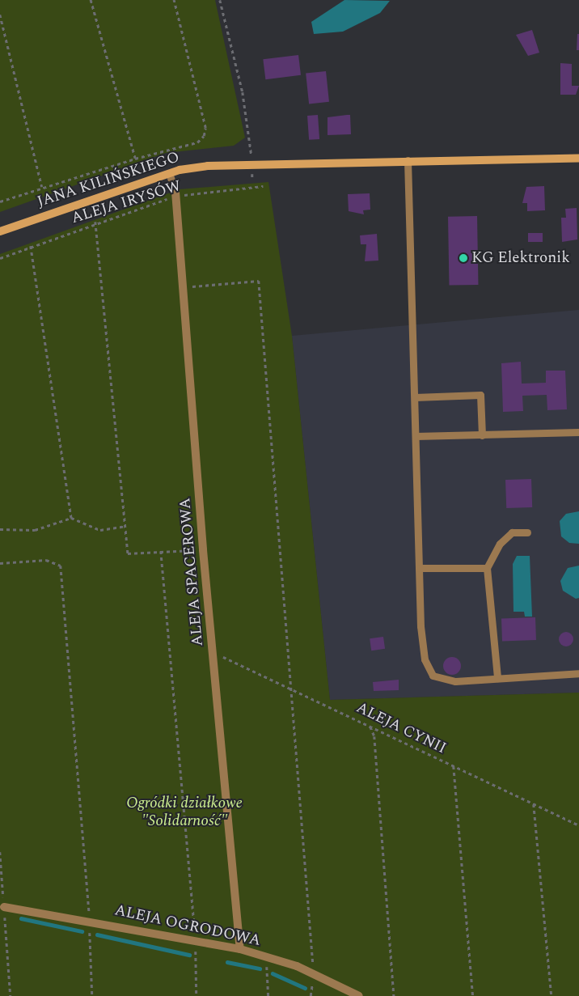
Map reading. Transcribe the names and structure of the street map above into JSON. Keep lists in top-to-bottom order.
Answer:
{
  "streets": {
    "street": ["JANA KILIŃSKIEGO", "ALEJA SPACEROWA", "ALEJA OGRODOWA"],
    "path": ["ALEJA IRYSÓW", "ALEJA CYNII"]
  },
  "crossings": [
    ["ALEJA IRYSÓW", "ALEJA SPACEROWA"],
    ["ALEJA SPACEROWA", "ALEJA CYNII"],
    ["ALEJA SPACEROWA", "ALEJA OGRODOWA"]
  ],
  "parks": ["Ogródki działkowe \"Solidarność\""],
  "places": ["KG Elektronik"]
}
